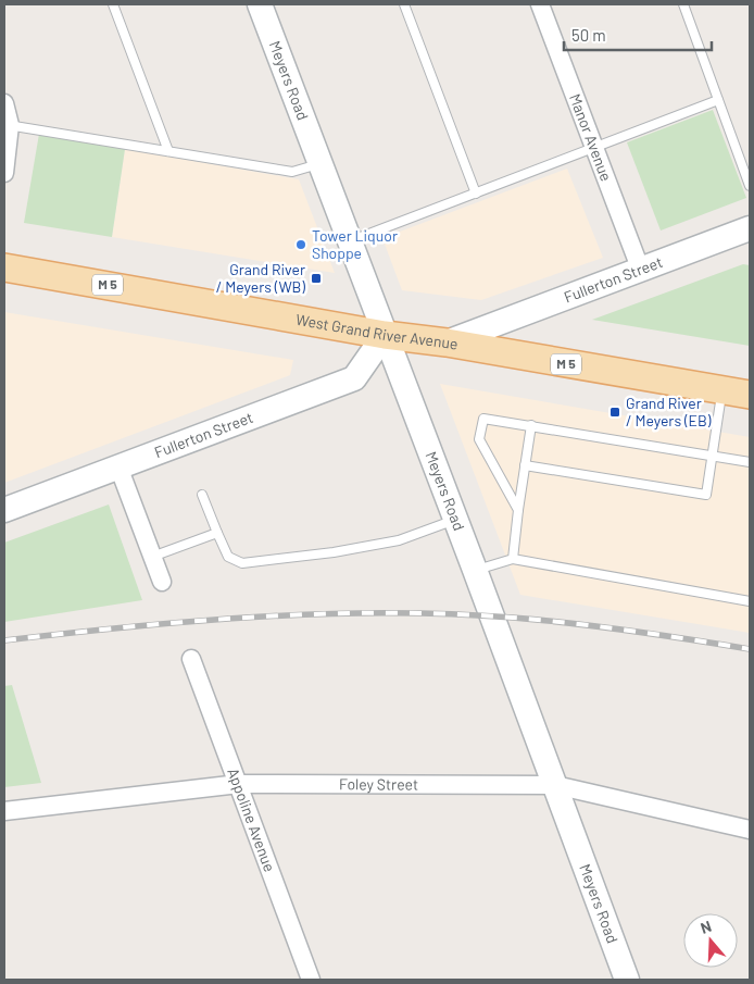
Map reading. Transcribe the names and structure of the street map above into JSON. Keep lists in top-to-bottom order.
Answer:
{
  "streets": {
    "main road": ["M 5", "West Grand River Avenue"],
    "street": [
      "Meyers Road",
      "Manor Avenue",
      "Fullerton Street",
      "Foley Street",
      "Appoline Avenue"
    ]
  },
  "crossings": [
    ["Meyers Road", "Fullerton Street"],
    ["Meyers Road", "West Grand River Avenue"],
    ["Meyers Road", "Foley Street"],
    ["Manor Avenue", "Fullerton Street"],
    ["Fullerton Street", "West Grand River Avenue"],
    ["Foley Street", "Appoline Avenue"]
  ],
  "places": {
    "other": ["Tower Liquor Shoppe"],
    "transit": ["Grand River / Meyers (WB)", "Grand River / Meyers (EB)"]
  },
  "scale_bar": "50 m",
  "north": "top"
}
